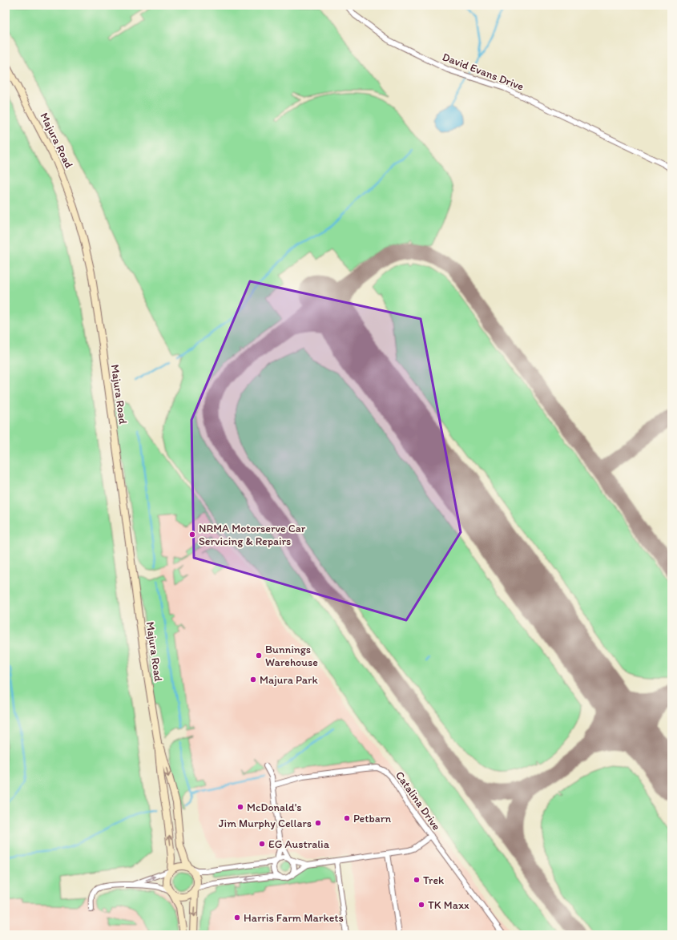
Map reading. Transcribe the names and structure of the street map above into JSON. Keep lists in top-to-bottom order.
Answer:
{
  "streets": {
    "main road": ["Majura Road"],
    "street": ["David Evans Drive", "Catalina Drive"]
  },
  "places": [
    "NRMA Motorserve Car Servicing & Repairs",
    "Bunnings Warehouse",
    "Majura Park",
    "McDonald's",
    "Petbarn",
    "Jim Murphy Cellars",
    "EG Australia",
    "Trek",
    "TK Maxx",
    "Harris Farm Markets"
  ]
}
